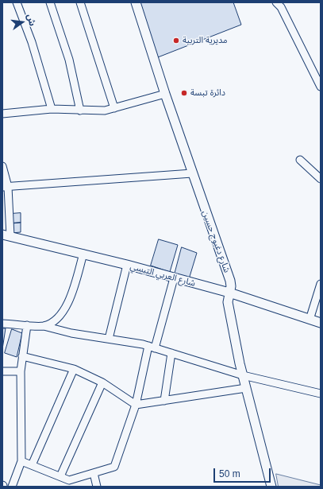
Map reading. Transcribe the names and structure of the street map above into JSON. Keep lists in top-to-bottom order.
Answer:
{
  "streets": {
    "street": ["شارع دغبوج حسين", "شارع العربي التبسي"]
  },
  "crossings": [
    ["شارع دغبوج حسين", "شارع العربي التبسي"]
  ],
  "places": ["مديرية التربية", "دائرة تبسة"],
  "scale_bar": "50 m",
  "north": "right"
}
